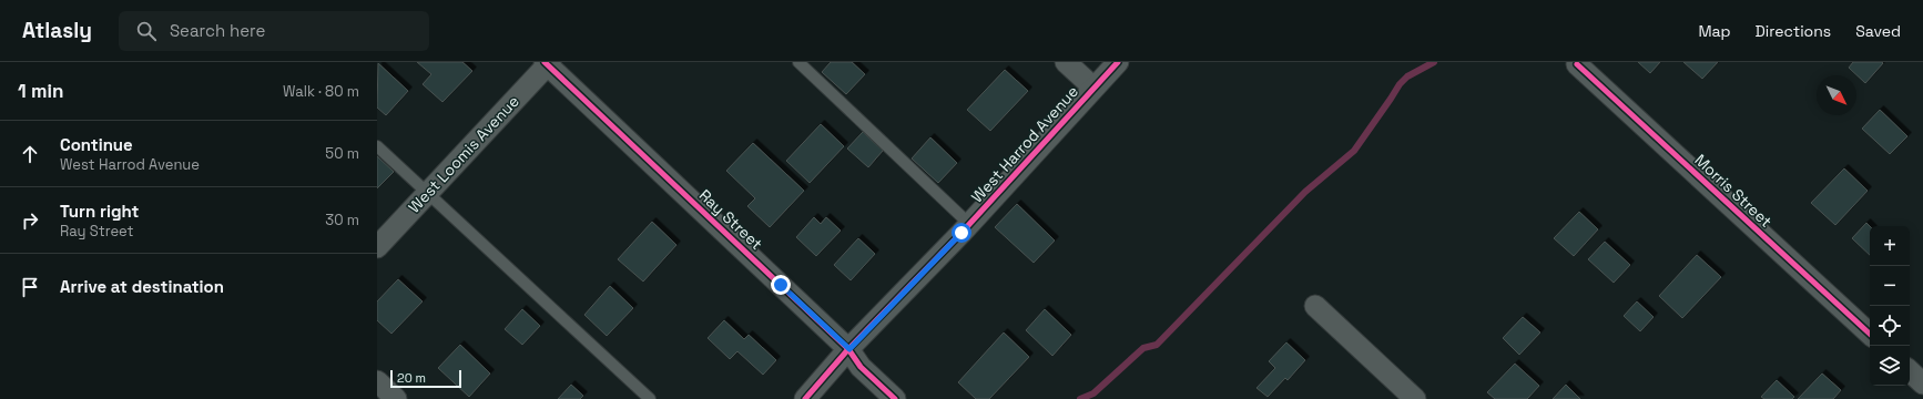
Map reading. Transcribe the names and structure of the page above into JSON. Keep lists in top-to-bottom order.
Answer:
{
  "streets": {
    "street": [
      "West Harrod Avenue",
      "West Loomis Avenue",
      "Morris Street",
      "Ray Street"
    ]
  },
  "crossings": [
    ["West Harrod Avenue", "Ray Street"],
    ["West Loomis Avenue", "Ray Street"]
  ],
  "scale_bar": "20 m",
  "north": "bottom right",
  "page": {
    "header": "Atlasly",
    "search": "Search here",
    "nav": ["Map", "Directions", "Saved"],
    "heading": ["1 min", "Walk · 80 m"],
    "list": [
      ["Continue", "West Harrod Avenue", "50 m"],
      ["Turn right", "Ray Street", "30 m"],
      "Arrive at destination"
    ],
    "map_buttons": ["+", "−"],
    "scale": "20 m"
  }
}
